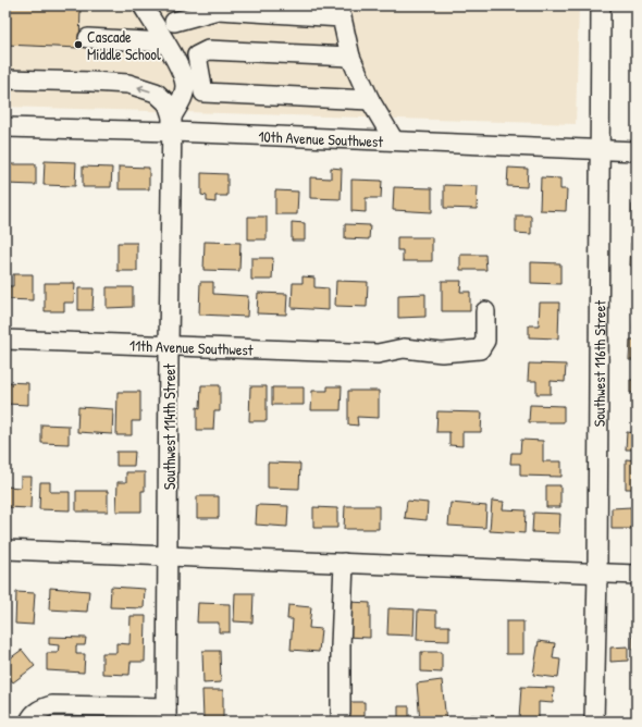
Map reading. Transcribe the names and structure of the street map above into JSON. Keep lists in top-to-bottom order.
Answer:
{
  "streets": {
    "street": [
      "10th Avenue Southwest",
      "11th Avenue Southwest",
      "Southwest 116th Street",
      "Southwest 114th Street"
    ]
  },
  "crossings": [
    ["10th Avenue Southwest", "Southwest 116th Street"],
    ["10th Avenue Southwest", "Southwest 114th Street"],
    ["11th Avenue Southwest", "Southwest 114th Street"]
  ],
  "places": ["Cascade Middle School"]
}
